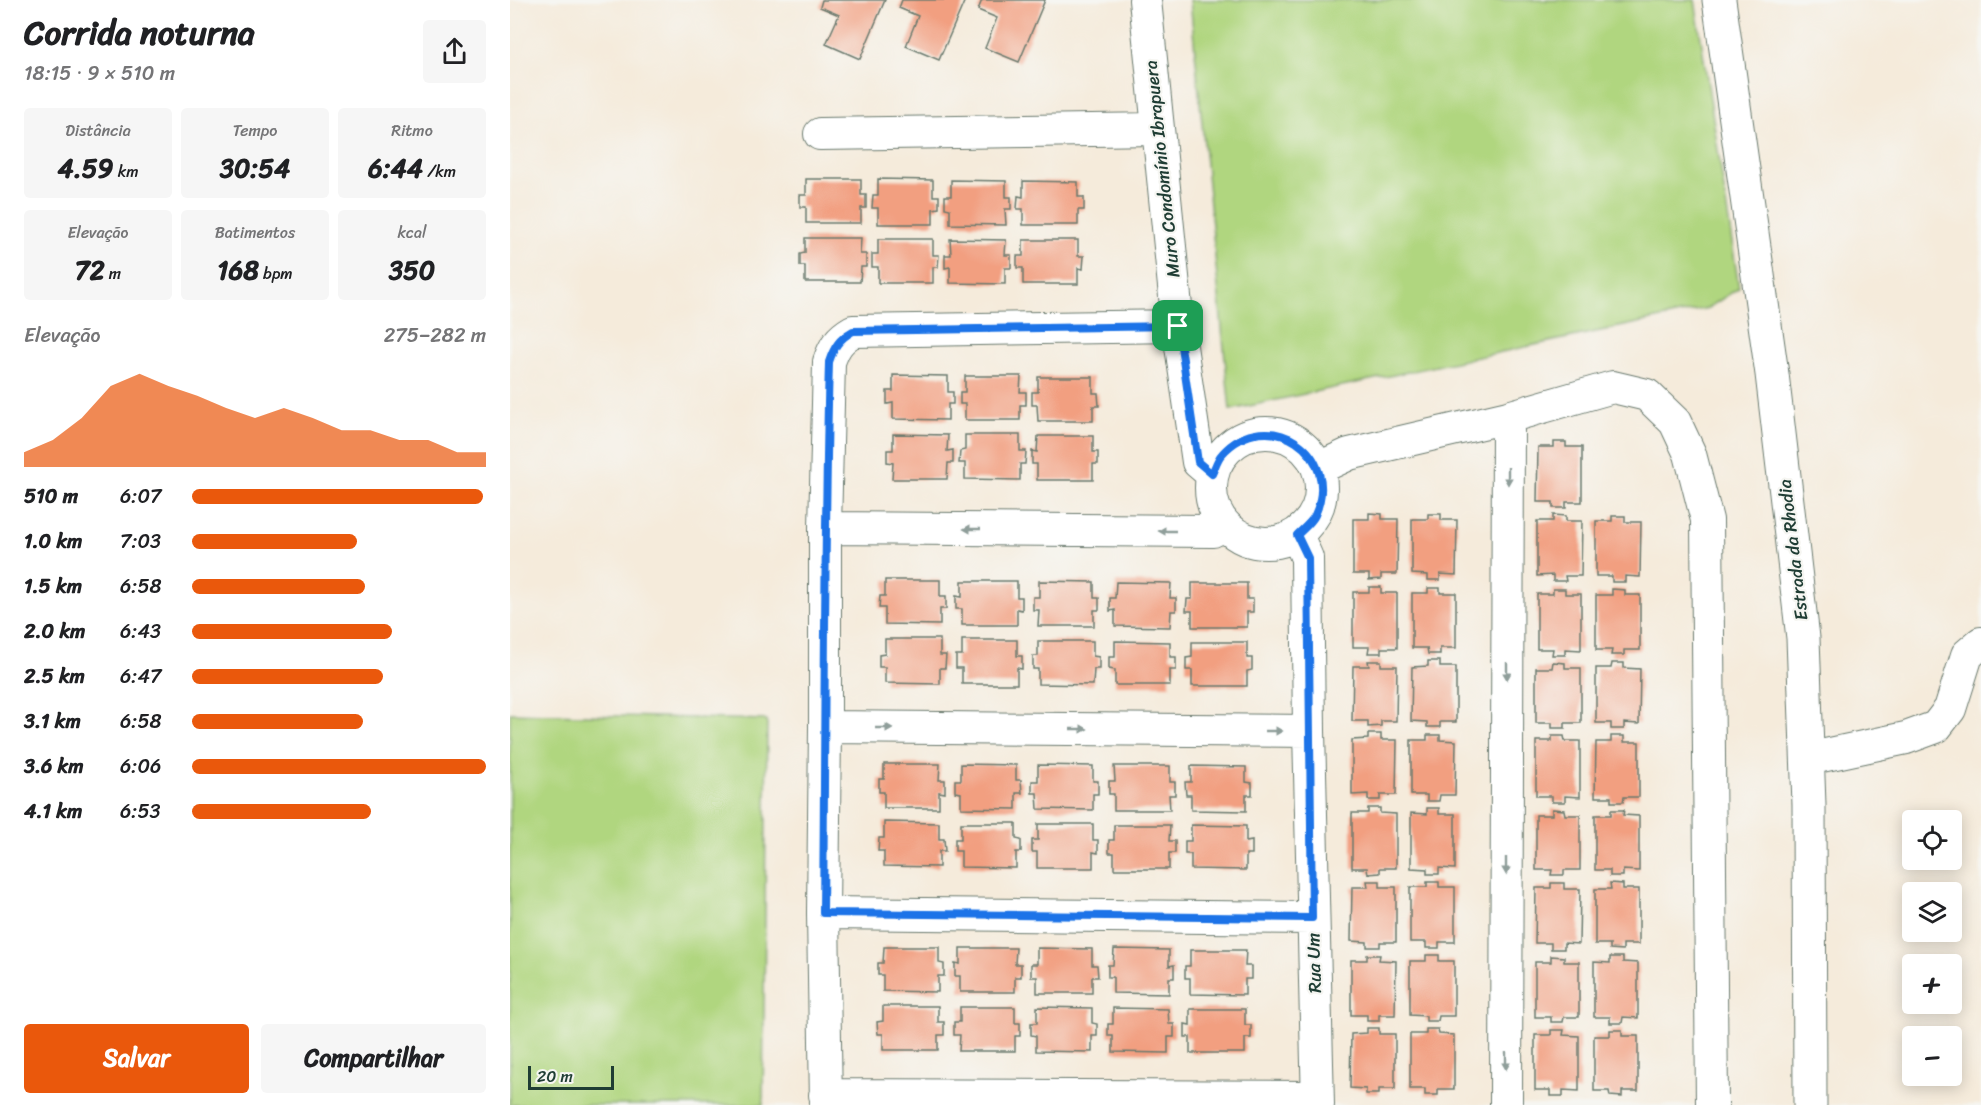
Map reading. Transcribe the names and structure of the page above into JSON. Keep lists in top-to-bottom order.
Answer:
{
  "streets": {
    "main road": ["Estrada da Rhodia"],
    "street": ["Muro Condomínio Ibrapuera", "Rua Um"]
  },
  "crossings": [
    ["Muro Condomínio Ibrapuera", "Rua Um"]
  ],
  "scale_bar": "20 m",
  "page": {
    "heading": ["Corrida noturna", "18:15 · 9 × 510 m"],
    "stats": [
      ["Distância", "4.59 km"],
      ["Tempo", "30:54"],
      ["Ritmo", "6:44 /km"],
      ["Elevação", "72 m"],
      ["Batimentos", "168 bpm"],
      ["kcal", "350"]
    ],
    "chart": ["Elevação", "275–282 m"],
    "list": [
      {
        "name": "510 m",
        "note": "6:07"
      },
      {
        "name": "1.0 km",
        "note": "7:03"
      },
      {
        "name": "1.5 km",
        "note": "6:58"
      },
      {
        "name": "2.0 km",
        "note": "6:43"
      },
      {
        "name": "2.5 km",
        "note": "6:47"
      },
      {
        "name": "3.1 km",
        "note": "6:58"
      },
      {
        "name": "3.6 km",
        "note": "6:06"
      },
      {
        "name": "4.1 km",
        "note": "6:53"
      }
    ],
    "map_buttons": ["+", "−"],
    "buttons": ["Salvar", "Compartilhar"],
    "scale": "20 m"
  }
}
